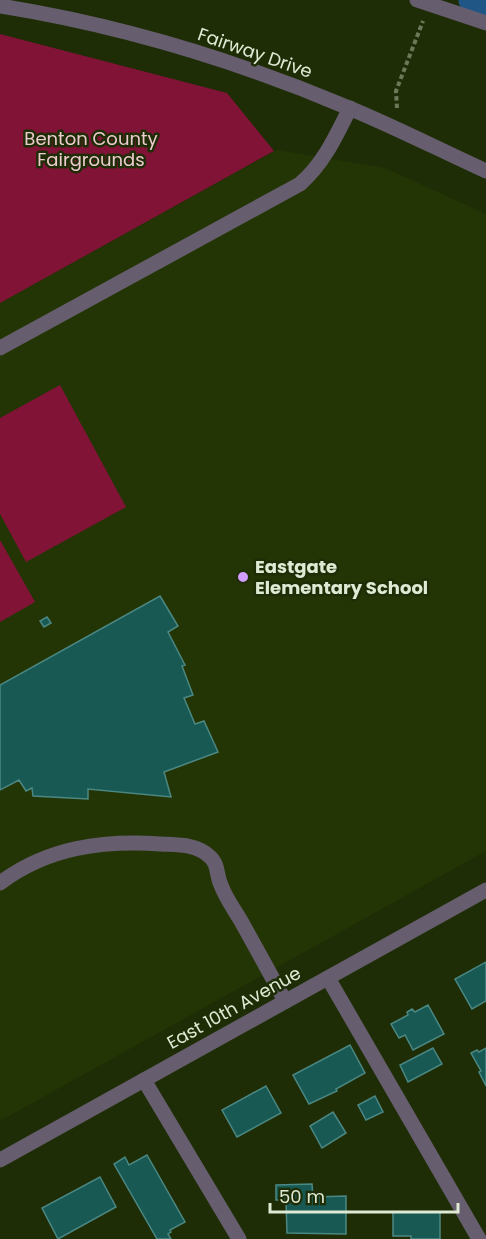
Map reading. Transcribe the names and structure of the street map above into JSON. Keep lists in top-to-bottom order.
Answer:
{
  "streets": {
    "street": ["Fairway Drive", "East 10th Avenue"]
  },
  "parks": ["Benton County Fairgrounds"],
  "places": ["Eastgate Elementary School"],
  "scale_bar": "50 m"
}
